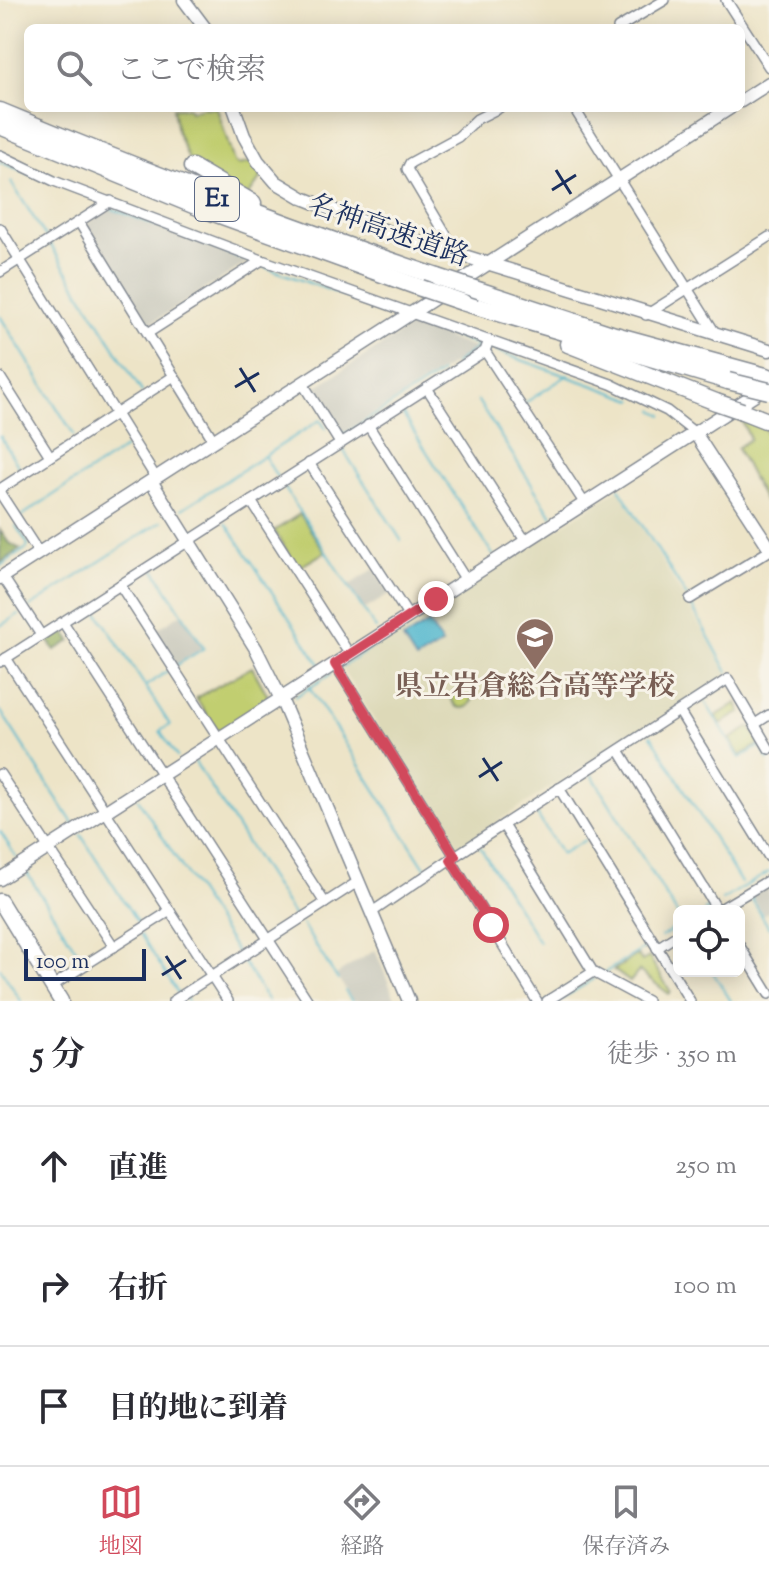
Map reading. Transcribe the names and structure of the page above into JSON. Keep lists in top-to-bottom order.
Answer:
{
  "streets": {
    "highway": ["E1", "名神高速道路"]
  },
  "places": {
    "school or university": ["県立岩倉総合高等学校"]
  },
  "scale_bar": "100 m",
  "page": {
    "search": "ここで検索",
    "scale": "100 m",
    "heading": ["5 分", "徒歩 · 350 m"],
    "list": [
      ["直進", "250 m"],
      ["右折", "100 m"],
      "目的地に到着"
    ],
    "nav": ["地図", "経路", "保存済み"]
  }
}
